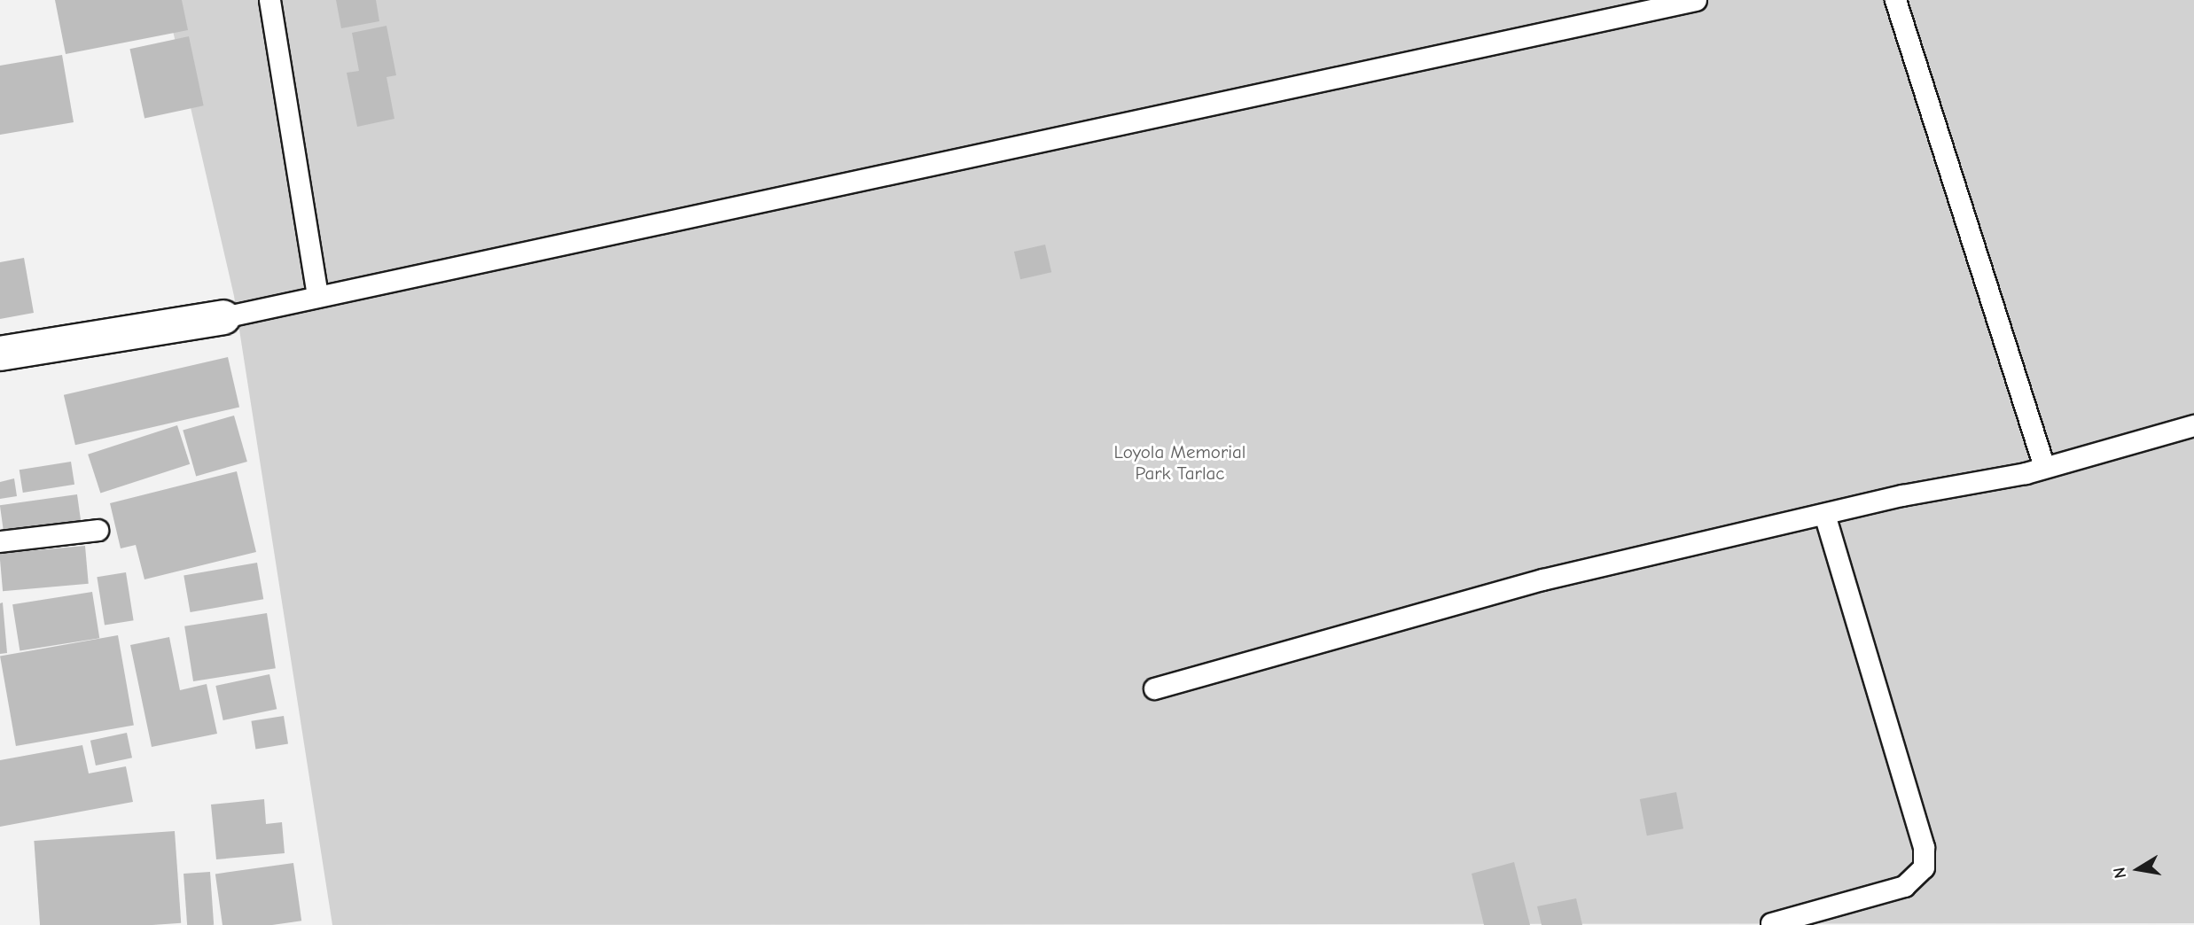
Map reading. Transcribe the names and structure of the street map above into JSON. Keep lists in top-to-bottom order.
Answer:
{
  "parks": ["Loyola Memorial Park Tarlac"],
  "north": "left"
}
